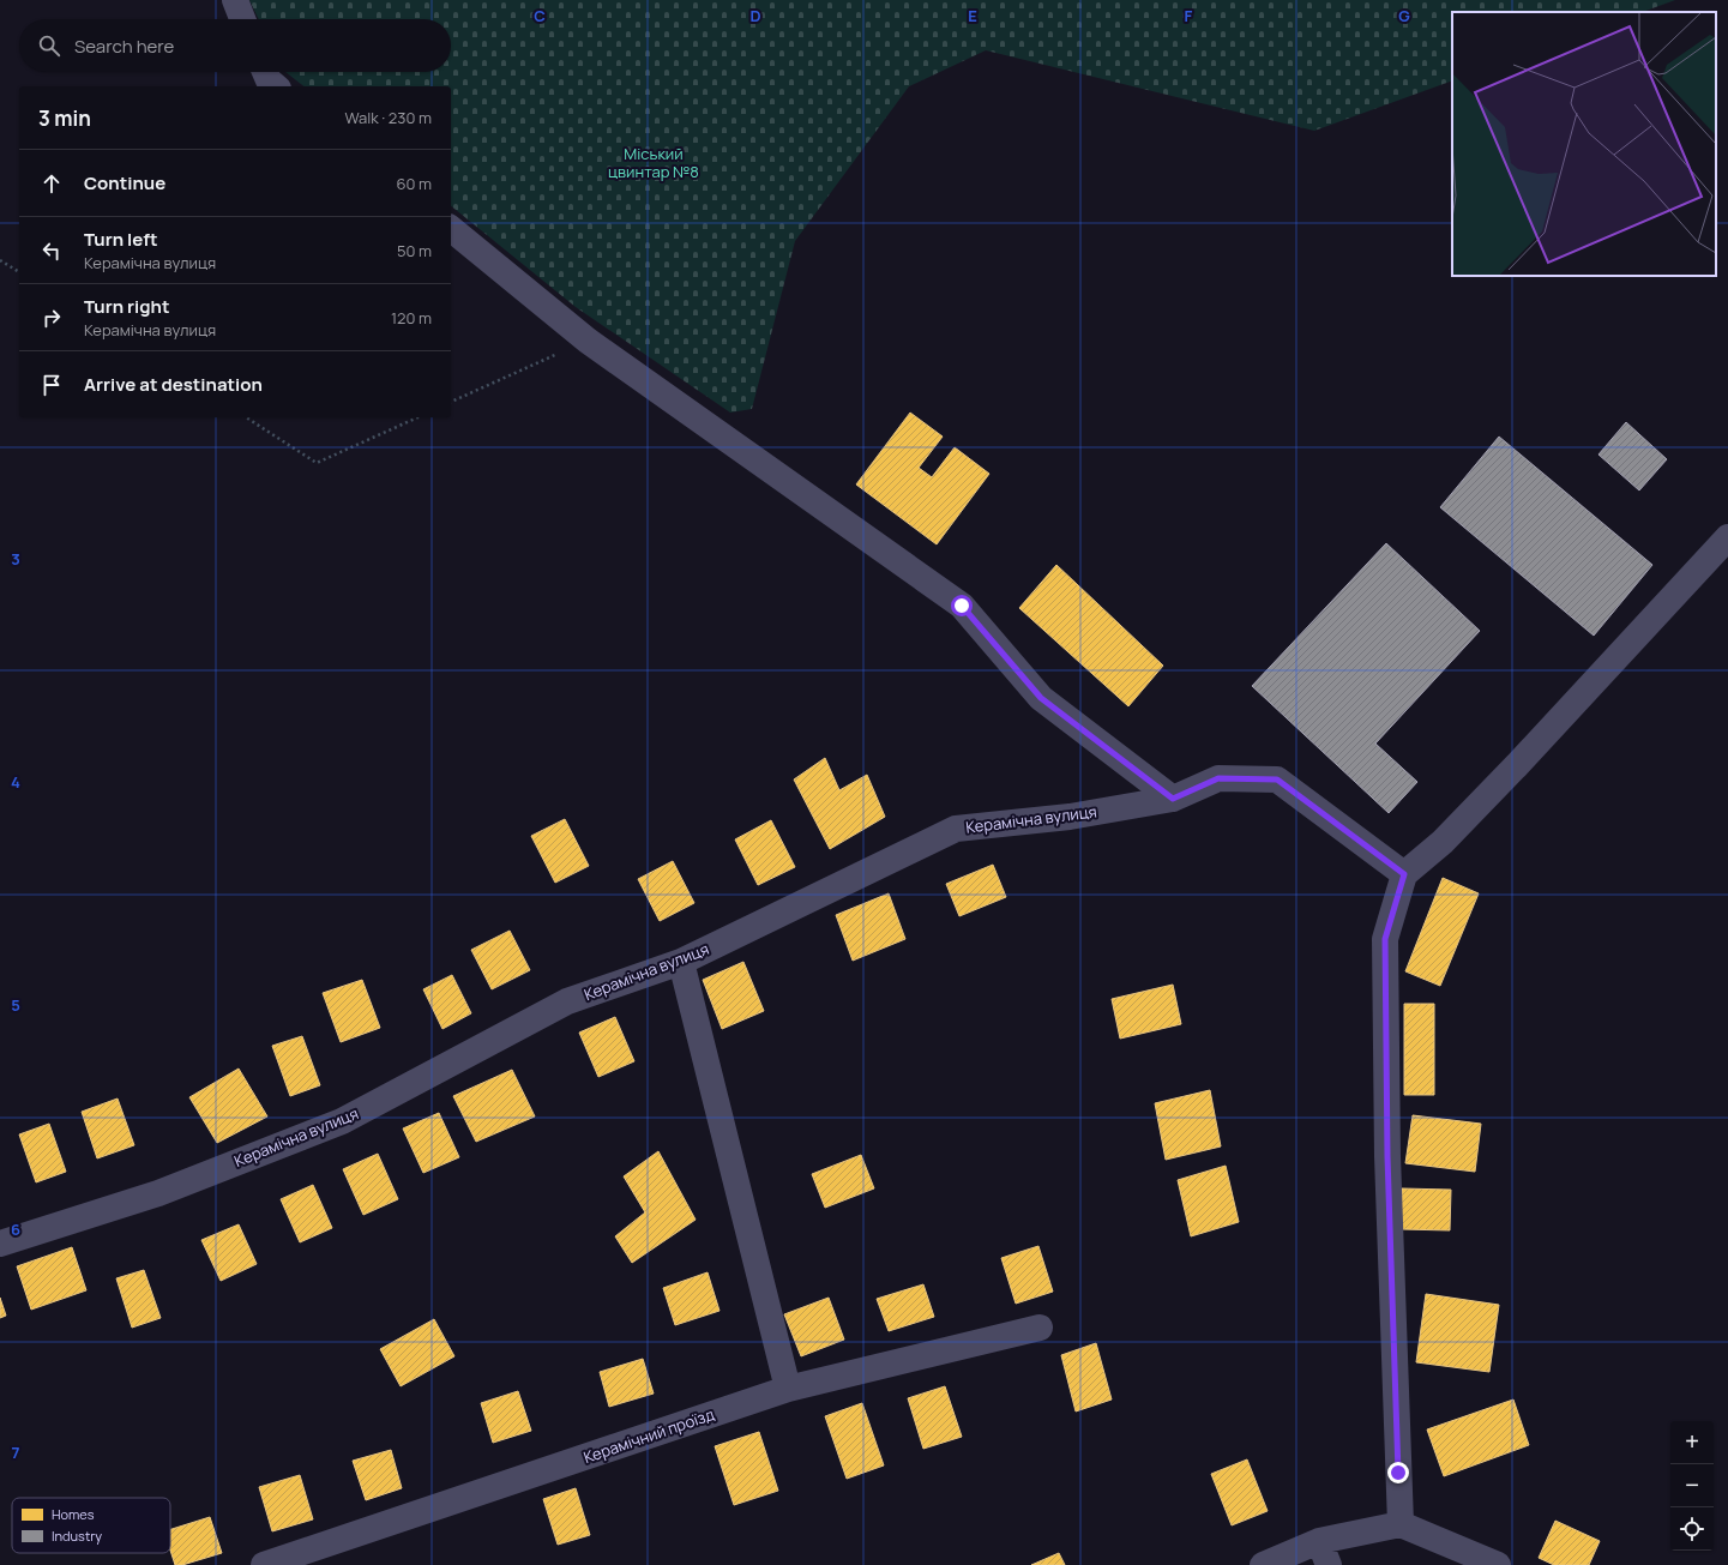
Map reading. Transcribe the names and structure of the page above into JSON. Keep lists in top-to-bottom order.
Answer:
{
  "streets": {
    "street": ["Керамічна вулиця", "Керамічний проїзд"]
  },
  "parks": ["Міський цвинтар №8"],
  "legend": ["Homes", "Industry"],
  "page": {
    "search": "Search here",
    "heading": ["3 min", "Walk · 230 m"],
    "list": [
      ["Continue", "60 m"],
      ["Turn left", "Керамічна вулиця", "50 m"],
      ["Turn right", "Керамічна вулиця", "120 m"],
      "Arrive at destination"
    ],
    "map_buttons": ["+", "−"]
  },
  "grid": {
    "columns": [
      "C",
      "D",
      "E",
      "F",
      "G"
    ],
    "rows": [
      "3",
      "4",
      "5",
      "6",
      "7"
    ]
  }
}
